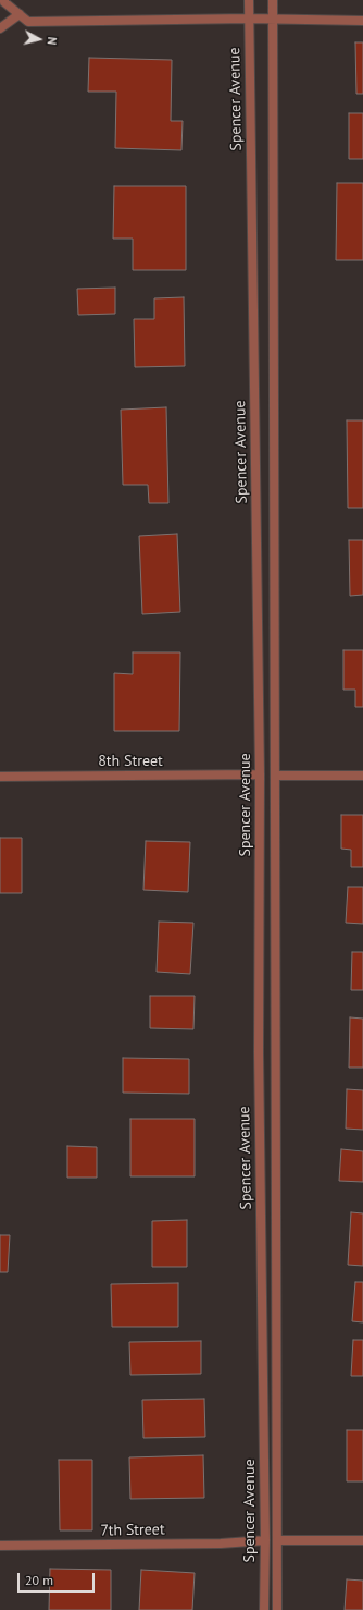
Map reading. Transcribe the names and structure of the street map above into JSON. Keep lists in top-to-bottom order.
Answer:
{
  "streets": {
    "street": ["Spencer Avenue", "8th Street", "7th Street"]
  },
  "crossings": [
    ["Spencer Avenue", "8th Street"],
    ["Spencer Avenue", "7th Street"]
  ],
  "scale_bar": "20 m",
  "north": "right"
}
